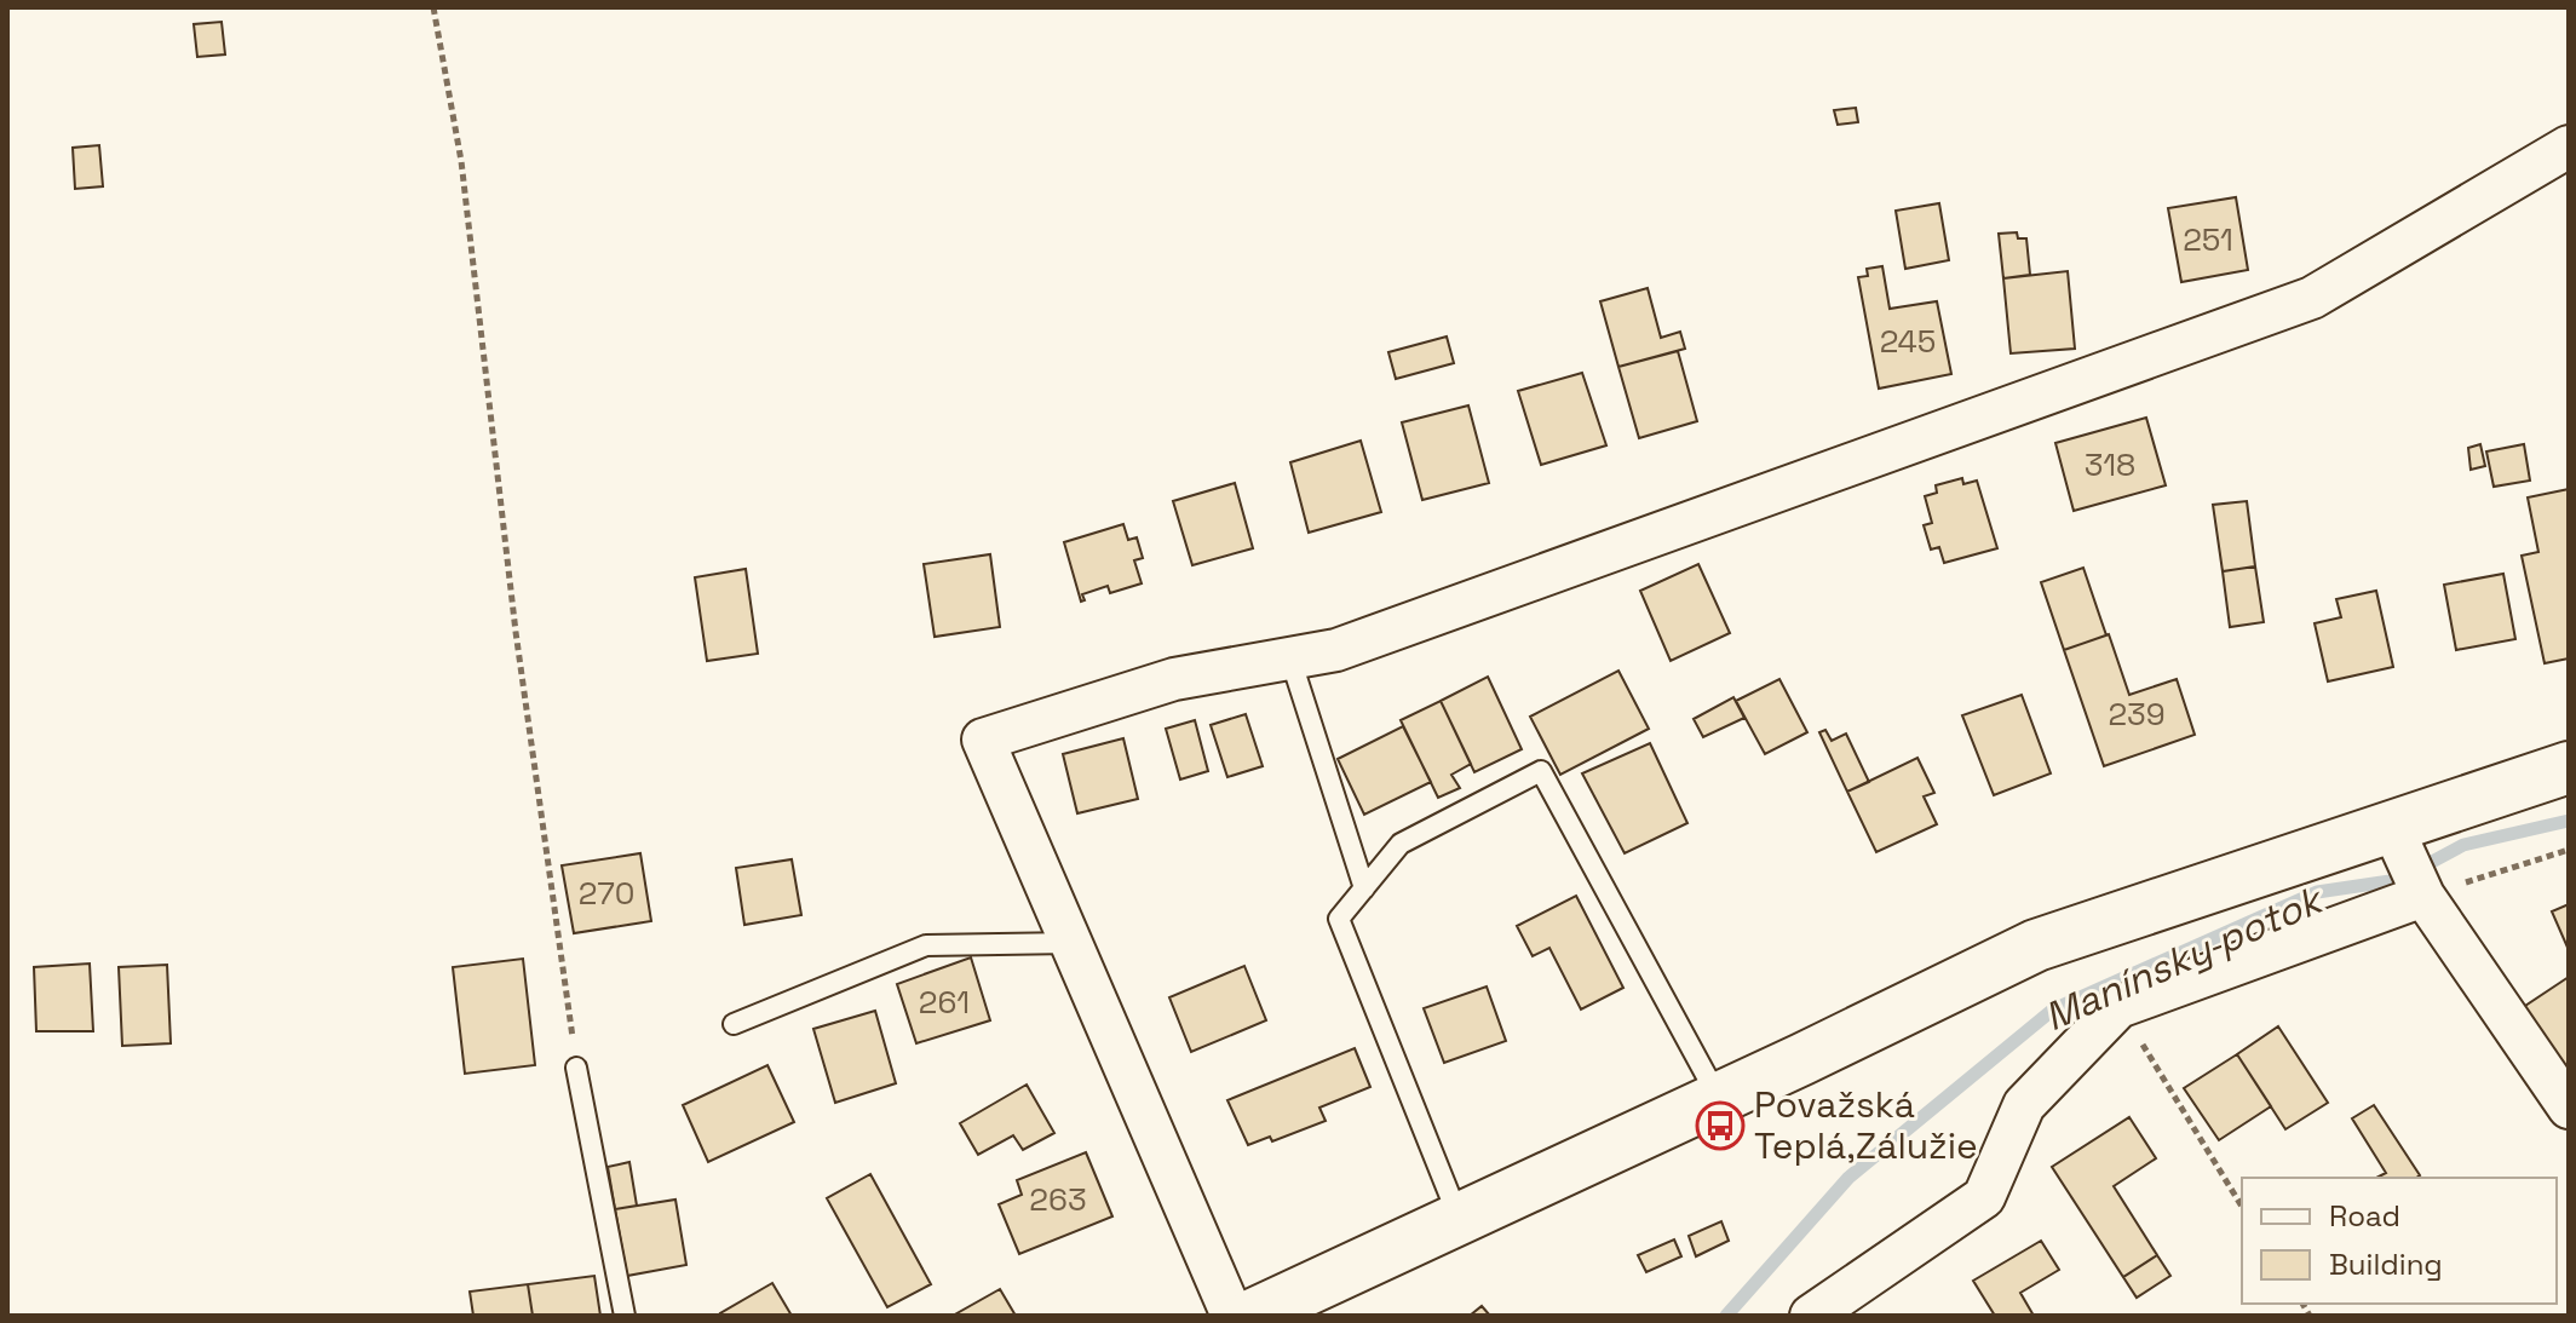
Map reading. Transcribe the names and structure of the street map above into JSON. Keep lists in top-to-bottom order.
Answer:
{
  "water": ["Manínsky potok"],
  "places": {
    "bus stop": ["Považská Teplá,Zálužie"]
  },
  "house_numbers": [
    "251",
    "245",
    "318",
    "239",
    "270",
    "261",
    "263"
  ],
  "legend": ["Road", "Building"]
}
